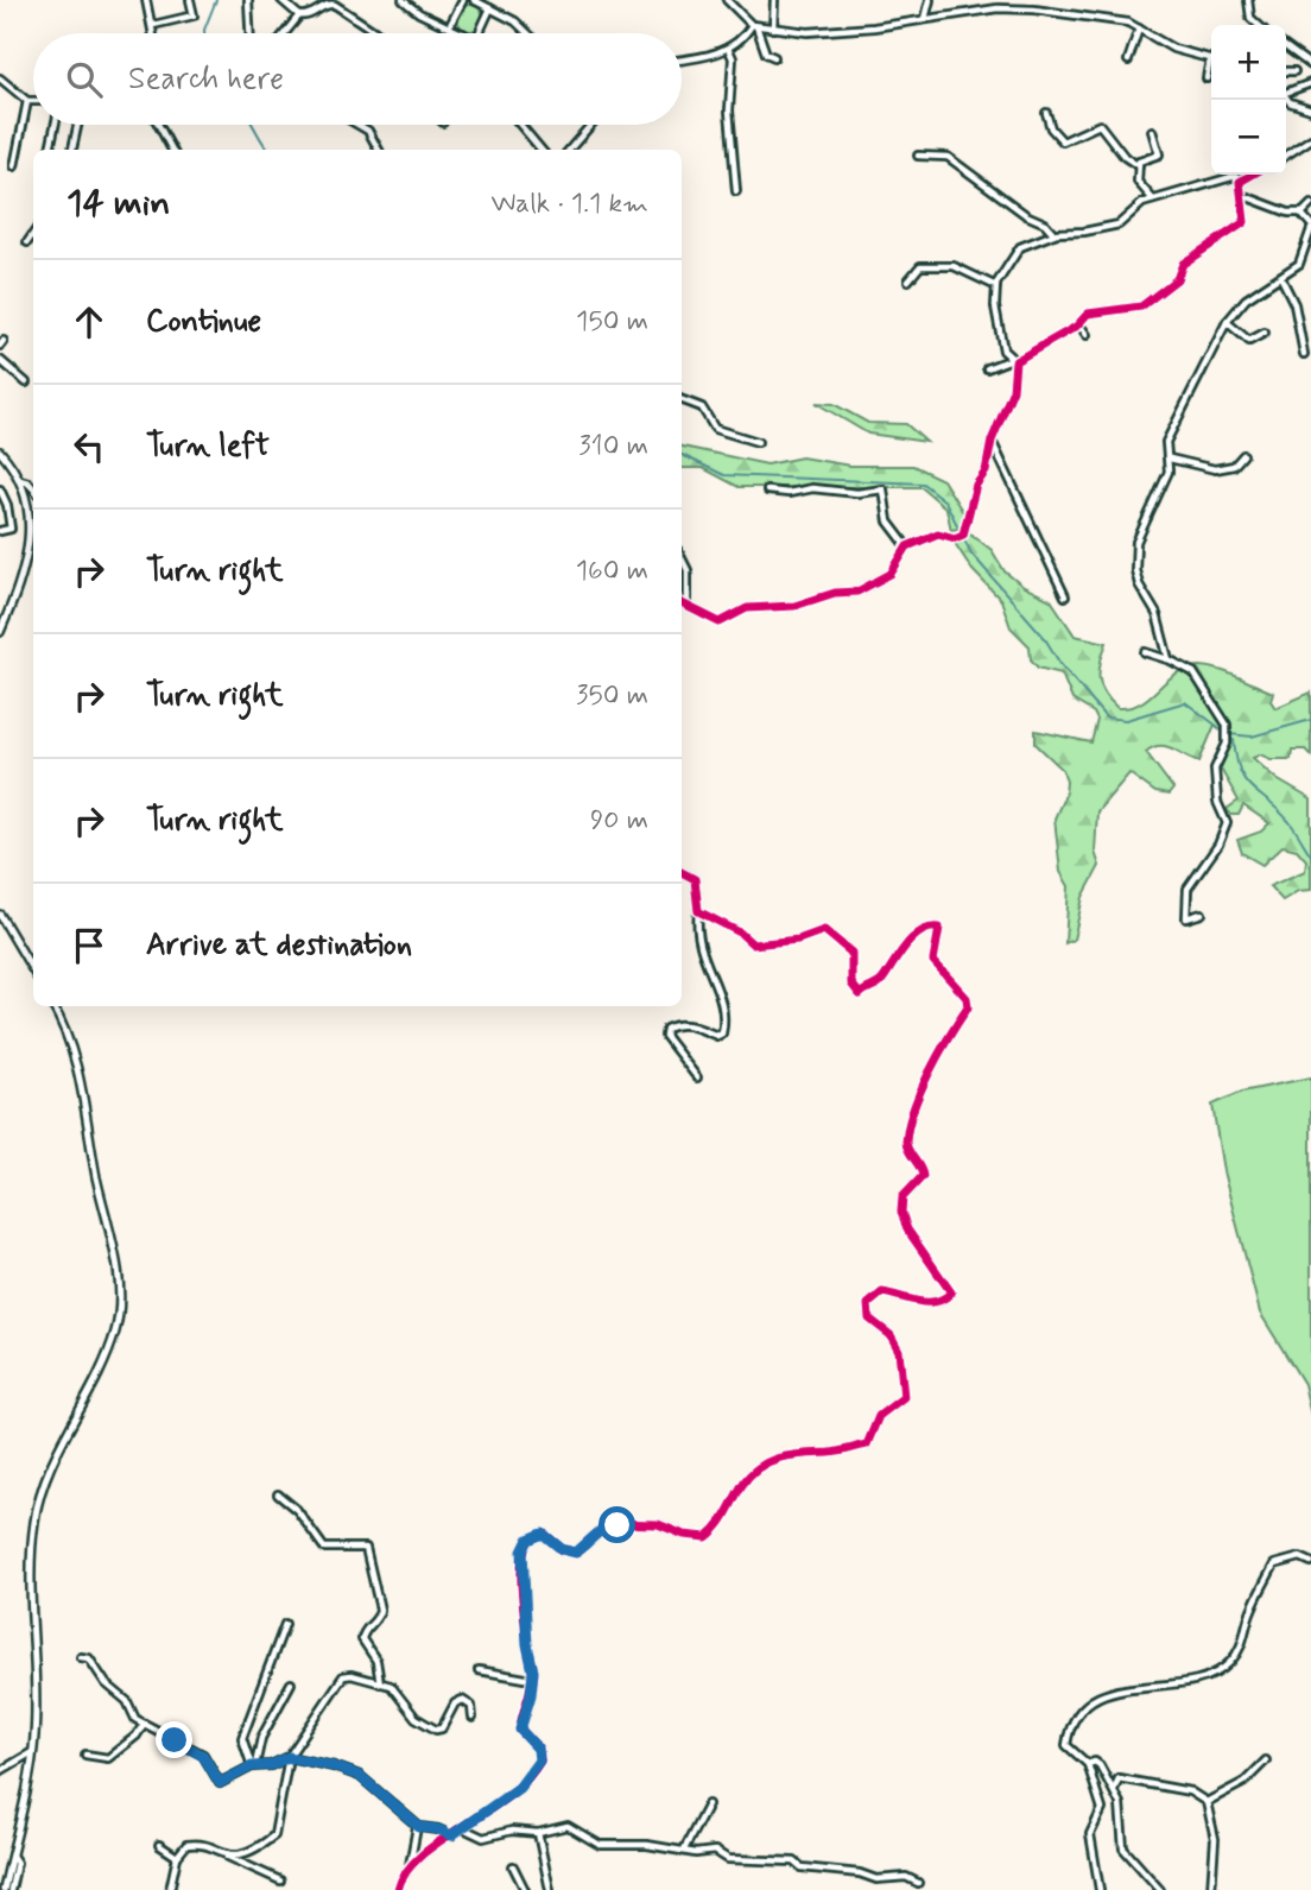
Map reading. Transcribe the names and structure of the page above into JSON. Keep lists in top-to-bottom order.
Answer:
{
  "page": {
    "map_buttons": ["+", "−"],
    "search": "Search here",
    "heading": ["14 min", "Walk · 1.1 km"],
    "list": [
      ["Continue", "150 m"],
      ["Turn left", "310 m"],
      ["Turn right", "160 m"],
      ["Turn right", "350 m"],
      ["Turn right", "90 m"],
      "Arrive at destination"
    ]
  }
}
